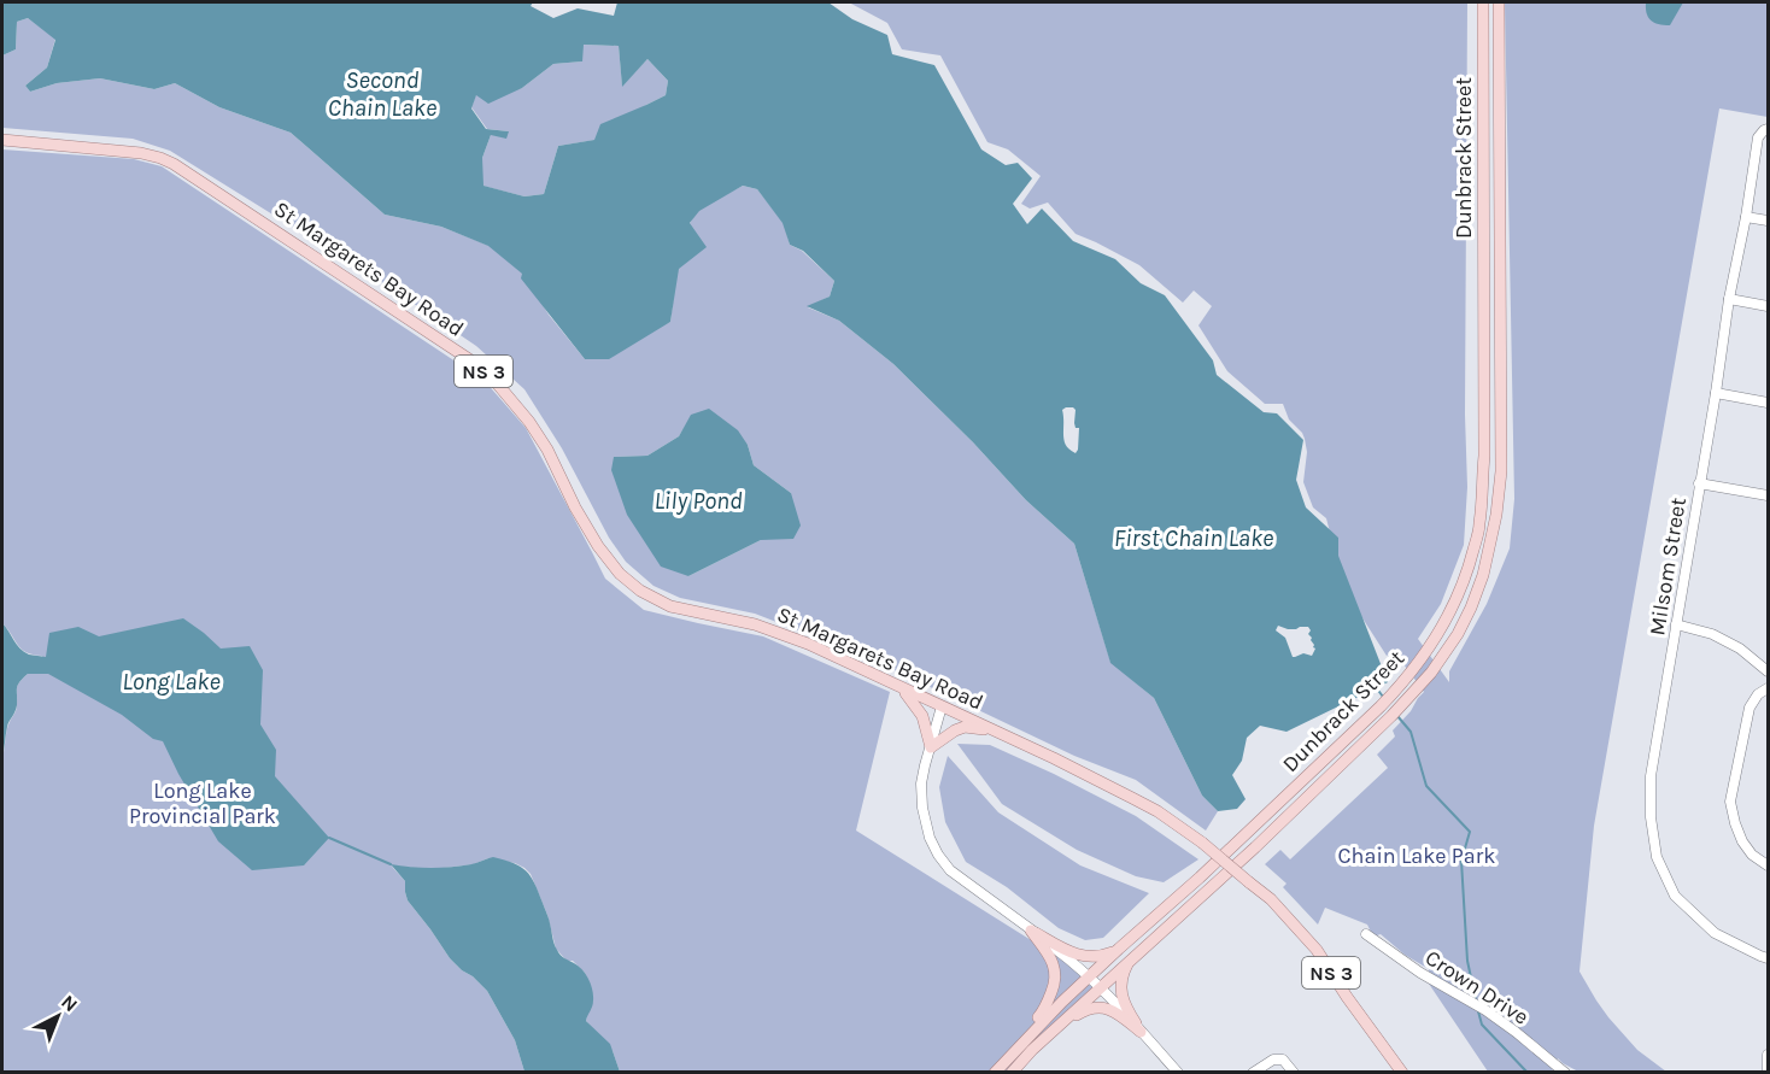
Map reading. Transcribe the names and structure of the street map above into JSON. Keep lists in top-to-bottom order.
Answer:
{
  "streets": {
    "main road": ["Dunbrack Street", "St Margarets Bay Road", "NS 3"],
    "street": ["Milsom Street", "Crown Drive"]
  },
  "water": [
    "Second Chain Lake",
    "Lily Pond",
    "First Chain Lake",
    "Long Lake"
  ],
  "parks": ["Long Lake Provincial Park", "Chain Lake Park"],
  "north": "top right"
}
